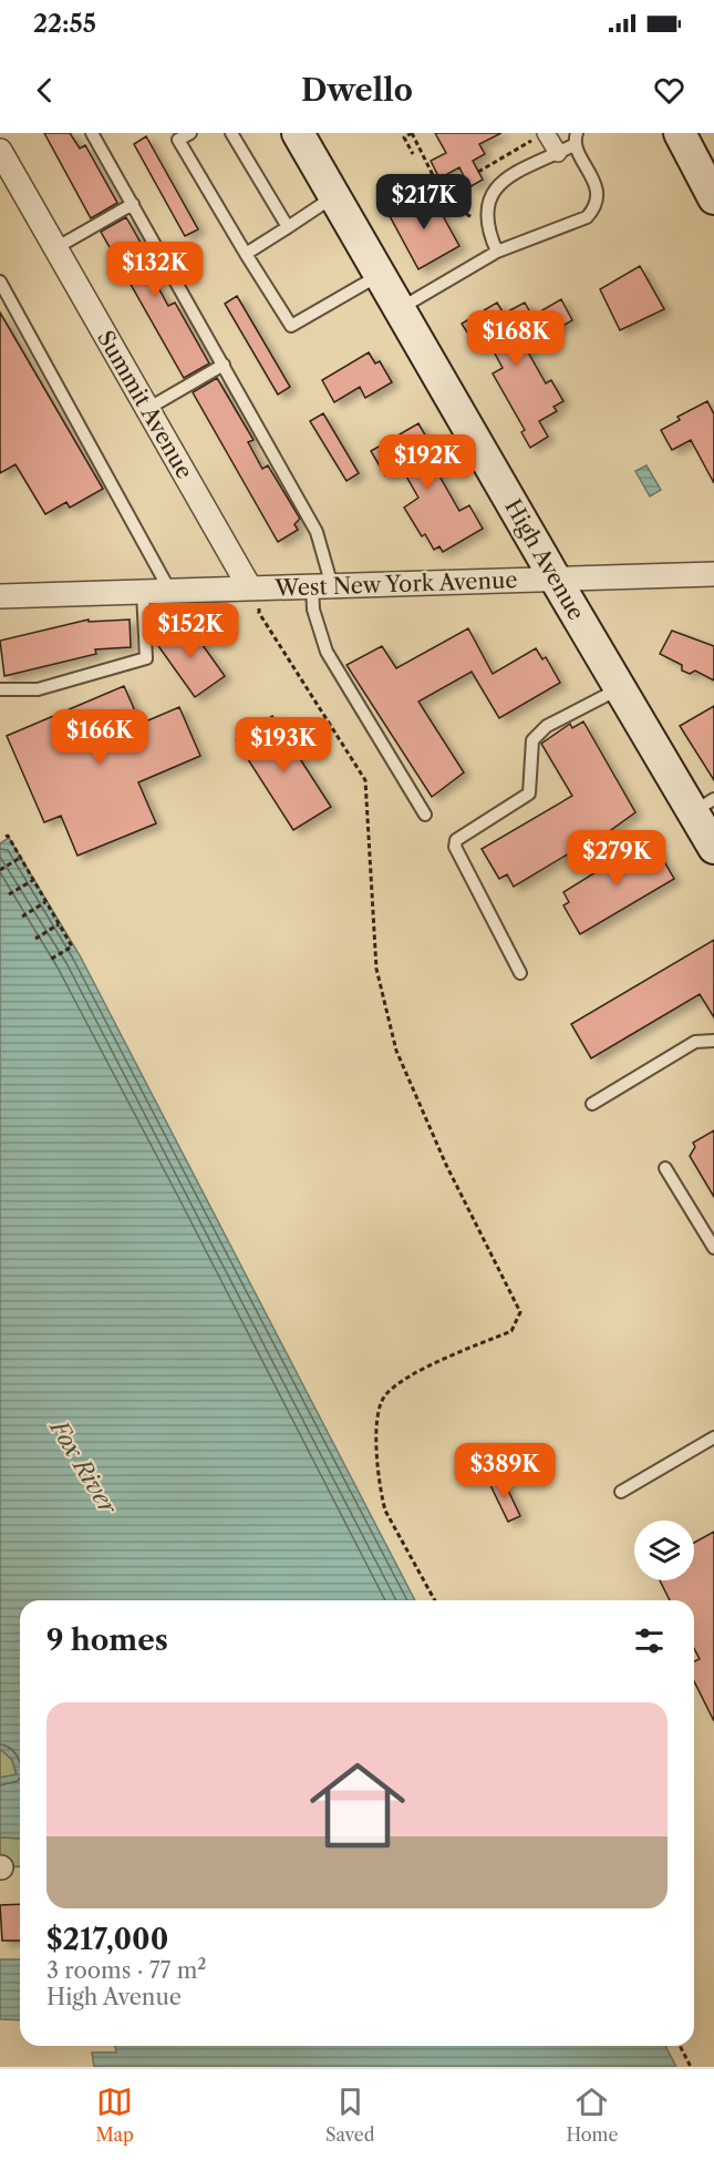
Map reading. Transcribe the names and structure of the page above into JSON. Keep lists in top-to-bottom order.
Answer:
{
  "streets": {
    "main road": ["High Avenue"],
    "street": ["Summit Avenue", "West New York Avenue"]
  },
  "crossings": [
    ["Summit Avenue", "West New York Avenue"],
    ["High Avenue", "West New York Avenue"]
  ],
  "water": ["Fox River"],
  "page": {
    "status": "22:55",
    "header": "Dwello",
    "price": [
      "$217K",
      "$132K",
      "$168K",
      "$192K",
      "$152K",
      "$166K",
      "$193K",
      "$279K",
      "$389K"
    ],
    "heading": "9 homes",
    "list": [
      {
        "name": "$217,000",
        "note": "3 rooms · 77 m² · High Avenue"
      }
    ],
    "tabs": ["Map", "Saved", "Home"]
  }
}
